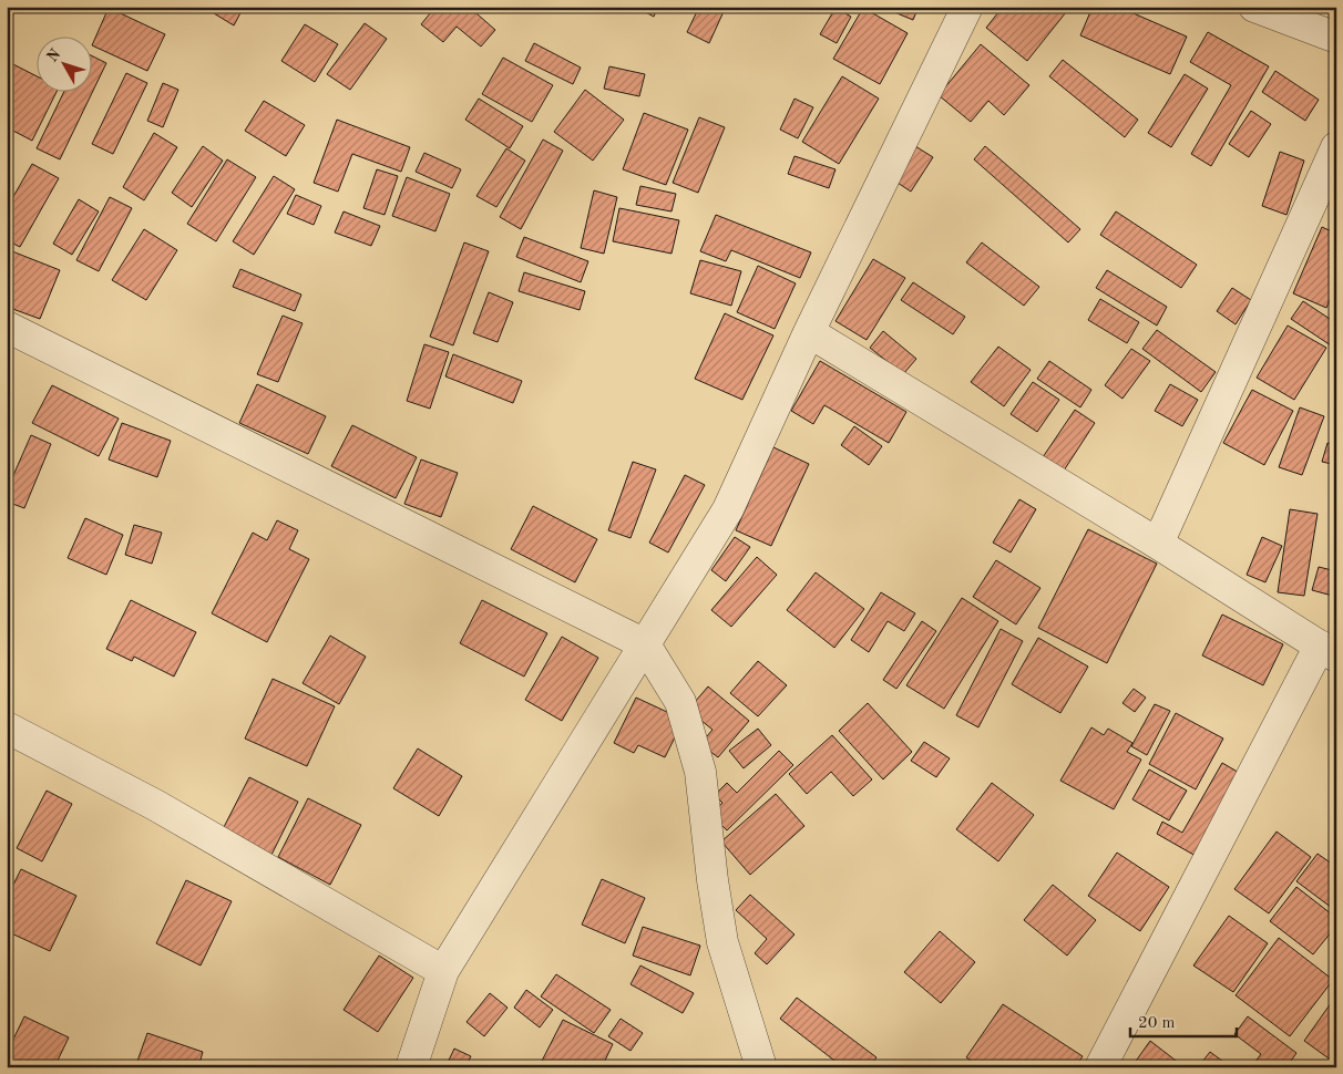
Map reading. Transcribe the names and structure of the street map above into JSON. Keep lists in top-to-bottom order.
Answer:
{
  "scale_bar": "20 m",
  "north": "top left"
}
